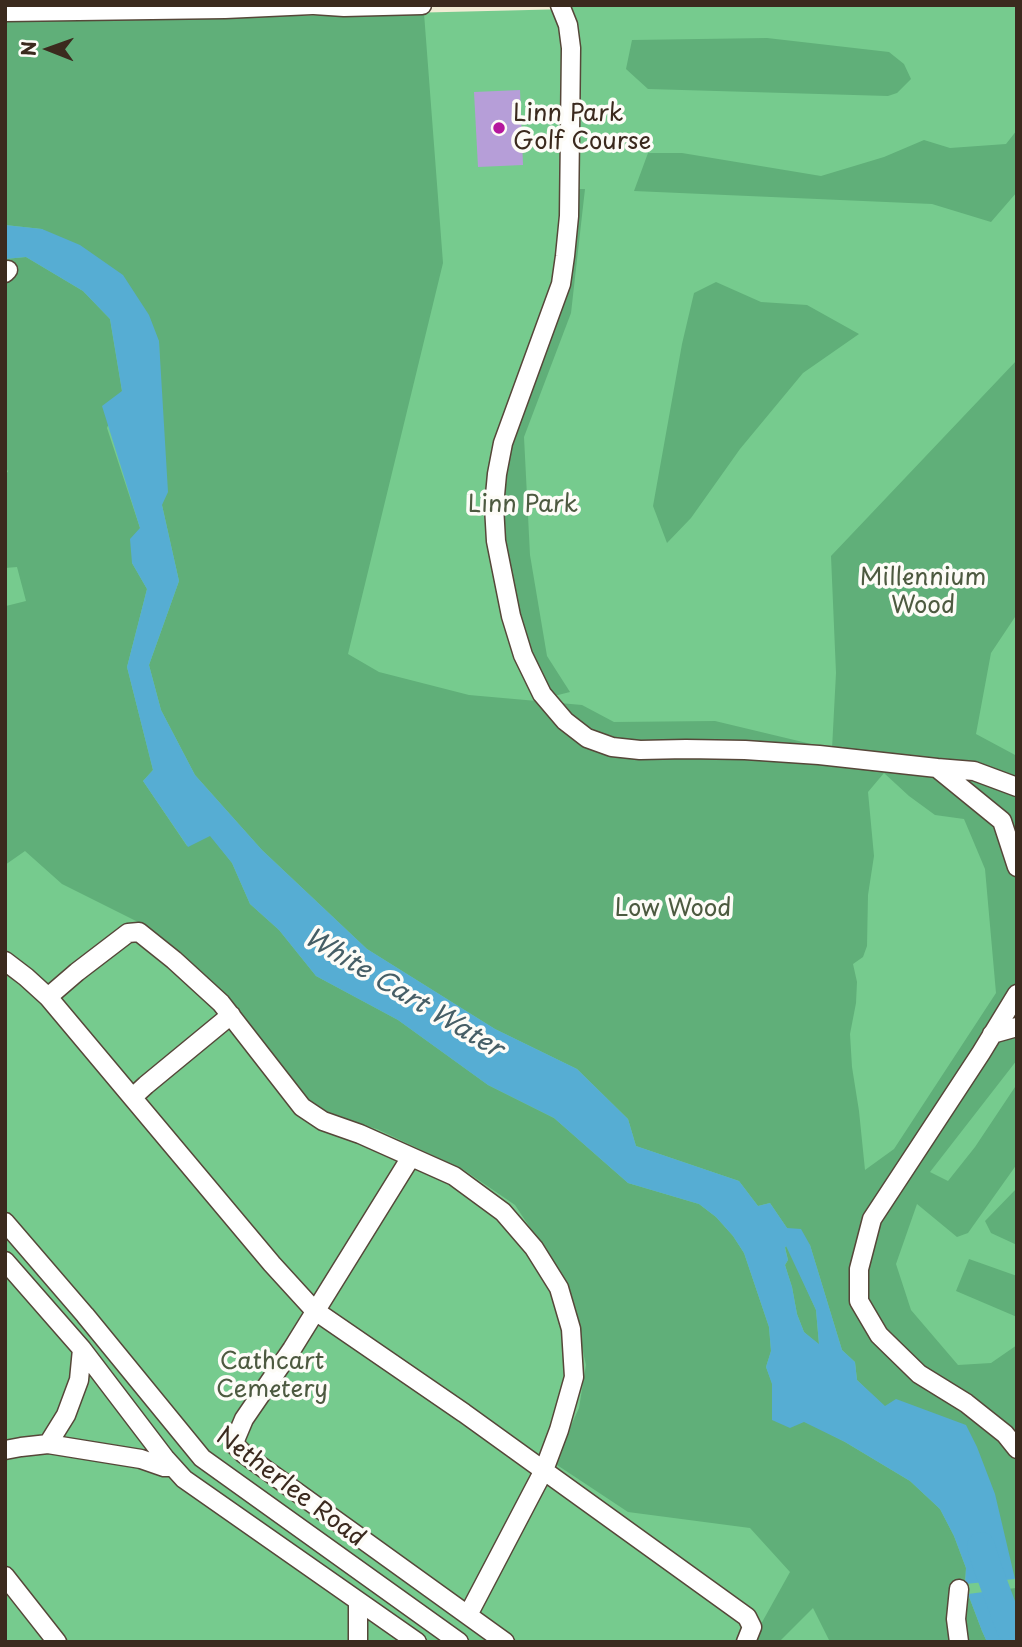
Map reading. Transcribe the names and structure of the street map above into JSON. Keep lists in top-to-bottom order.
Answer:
{
  "streets": {
    "street": ["Netherlee Road"]
  },
  "water": ["White Cart Water"],
  "parks": [
    "Linn Park",
    "Millennium Wood",
    "Low Wood",
    "Cathcart Cemetery"
  ],
  "places": ["Linn Park Golf Course"],
  "north": "left"
}
